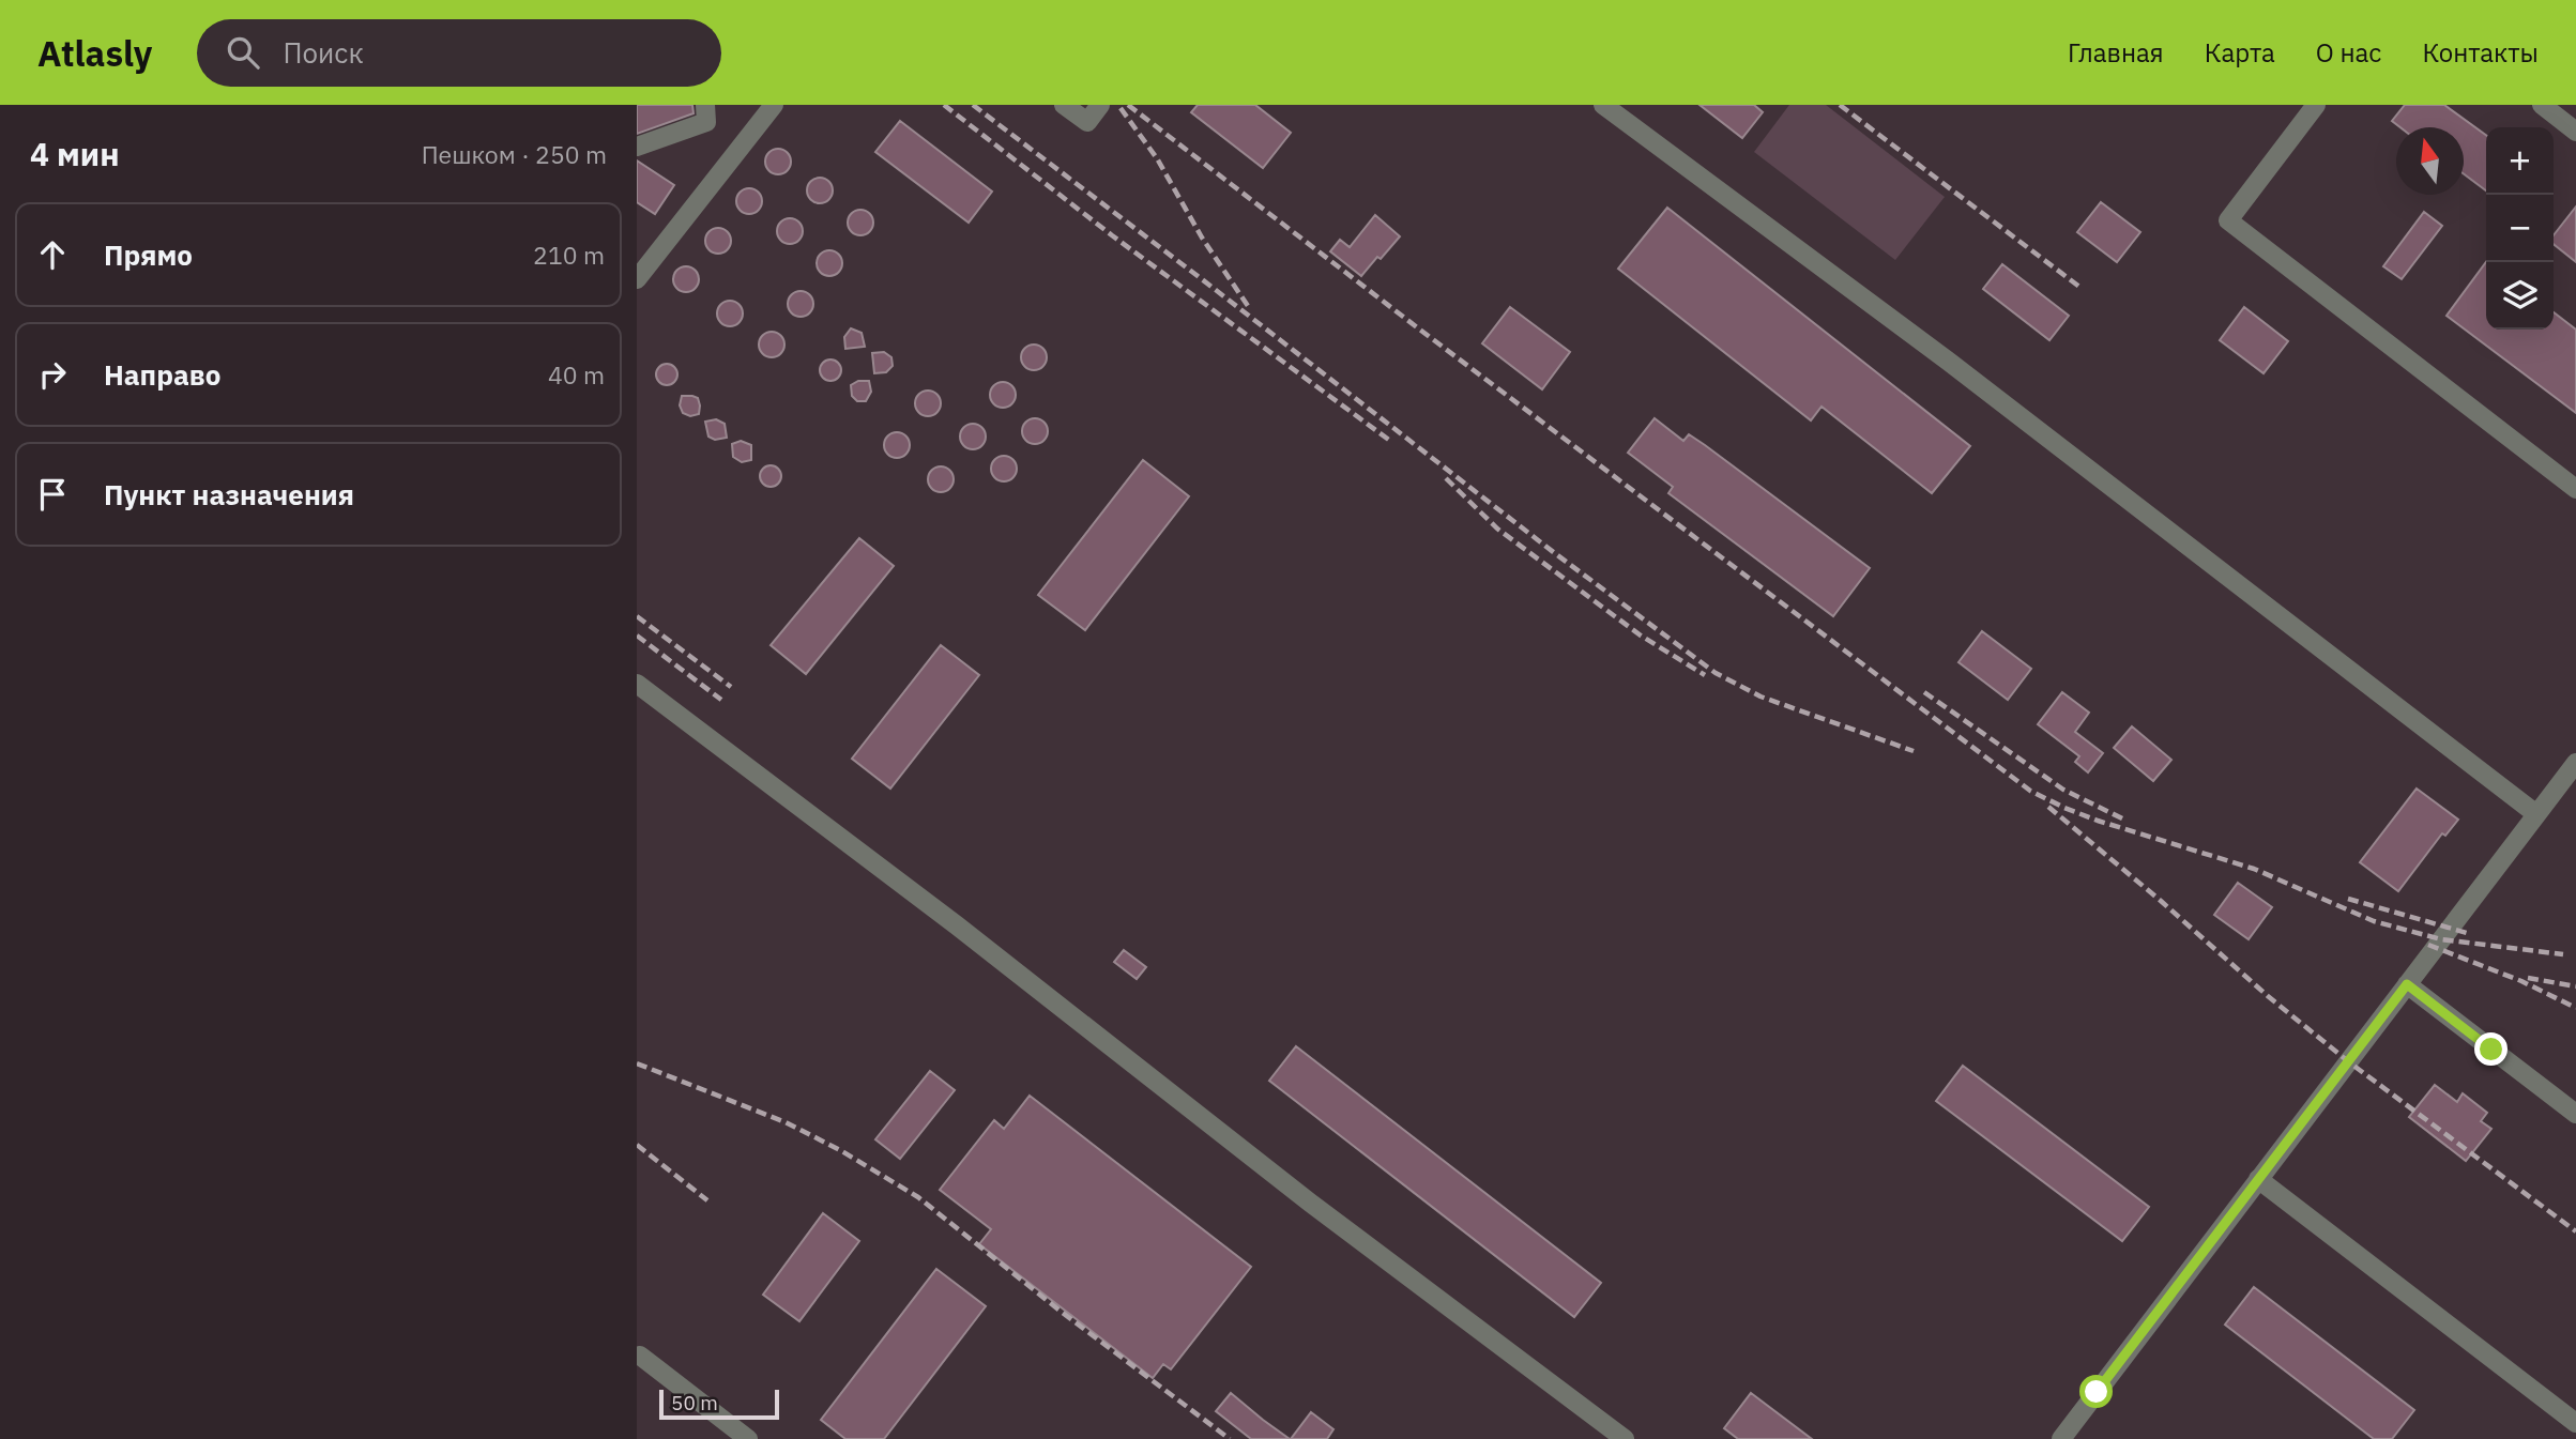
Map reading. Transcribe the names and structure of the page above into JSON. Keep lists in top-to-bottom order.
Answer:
{
  "scale_bar": "50 m",
  "north": "top",
  "page": {
    "header": "Atlasly",
    "search": "Поиск",
    "nav": [
      "Главная",
      "Карта",
      "О нас",
      "Контакты"
    ],
    "heading": ["4 мин", "Пешком · 250 m"],
    "map_buttons": ["+", "−"],
    "list": [
      ["Прямо", "210 m"],
      ["Направо", "40 m"],
      "Пункт назначения"
    ],
    "scale": "50 m"
  }
}
